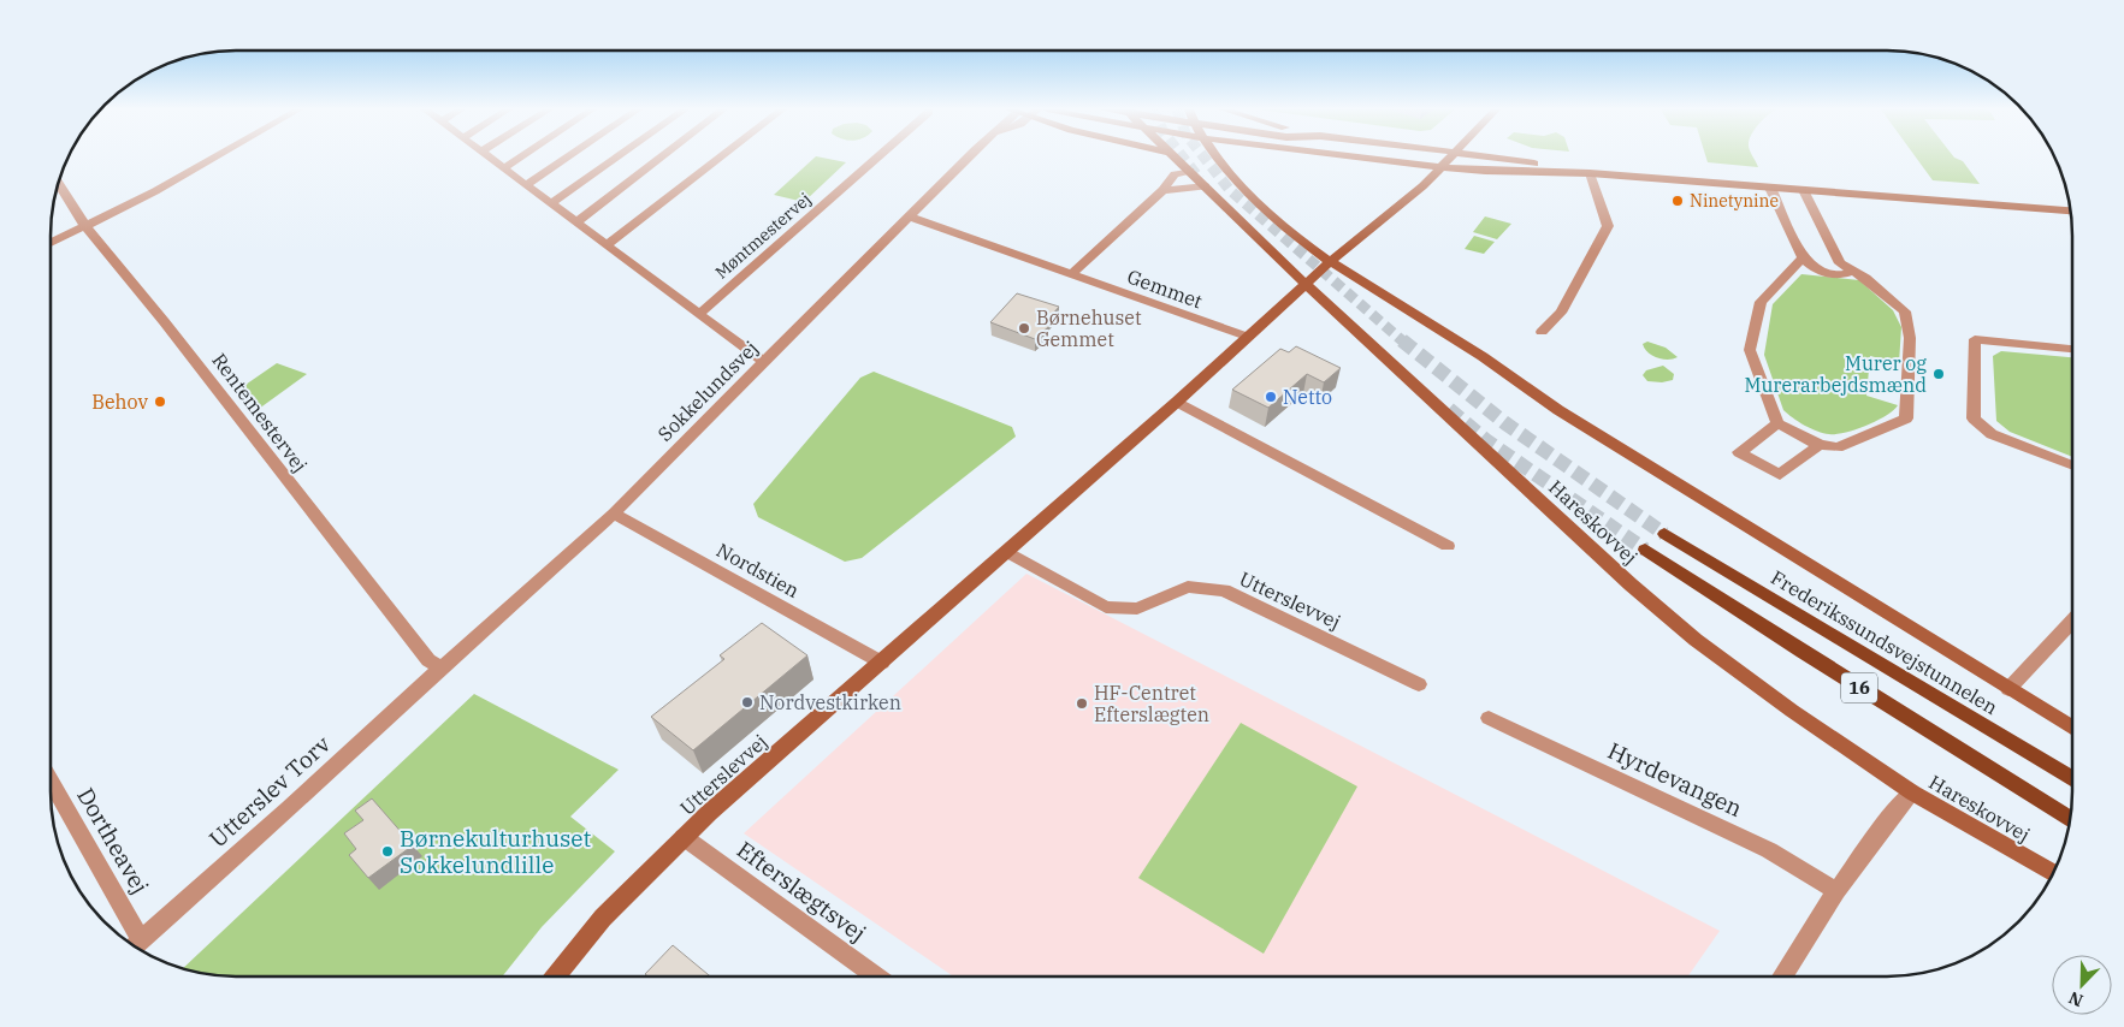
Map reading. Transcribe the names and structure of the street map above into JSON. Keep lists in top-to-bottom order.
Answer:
{
  "streets": {
    "main road": ["Frederikssundsvejstunnelen", "16"],
    "street": [
      "Møntmestervej",
      "Gemmet",
      "Sokkelundsvej",
      "Rentemestervej",
      "Hareskovvej",
      "Nordstien",
      "Utterslevvej",
      "Hyrdevangen",
      "Utterslev Torv",
      "Dortheavej",
      "Efterslægtsvej"
    ]
  },
  "crossings": [
    ["Gemmet", "Sokkelundsvej"],
    ["Gemmet", "Utterslevvej"],
    ["Sokkelundsvej", "Rentemestervej"],
    ["Sokkelundsvej", "Nordstien"],
    ["Sokkelundsvej", "Utterslev Torv"],
    ["Rentemestervej", "Utterslev Torv"],
    ["Hareskovvej", "Utterslevvej"],
    ["Nordstien", "Utterslevvej"],
    ["Utterslevvej", "Efterslægtsvej"],
    ["Utterslev Torv", "Dortheavej"]
  ],
  "places": [
    "Ninetynine",
    "Børnehuset Gemmet",
    "Murer og Murerarbejdsmænd",
    "Netto",
    "Behov",
    "Nordvestkirken",
    "HF-Centret Efterslægten",
    "Børnekulturhuset Sokkelundlille"
  ],
  "north": "bottom left"
}
